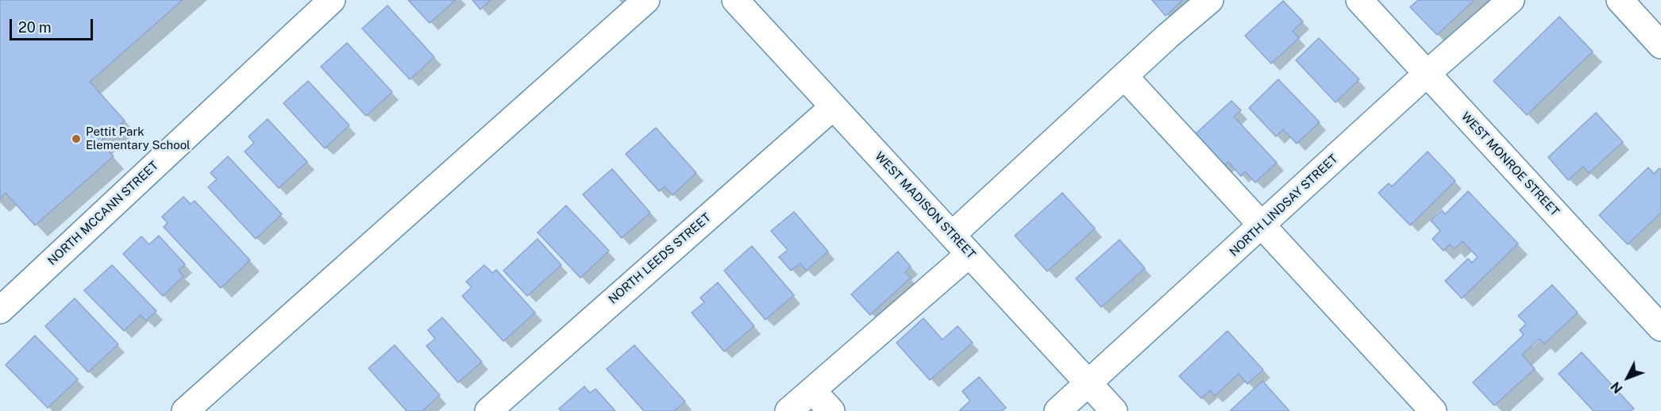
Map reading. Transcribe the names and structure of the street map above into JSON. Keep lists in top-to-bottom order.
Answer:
{
  "streets": {
    "street": [
      "WEST MONROE STREET",
      "WEST MADISON STREET",
      "NORTH LINDSAY STREET",
      "NORTH MCCANN STREET",
      "NORTH LEEDS STREET"
    ]
  },
  "crossings": [
    ["WEST MONROE STREET", "NORTH LINDSAY STREET"],
    ["WEST MADISON STREET", "NORTH LINDSAY STREET"],
    ["WEST MADISON STREET", "NORTH LEEDS STREET"]
  ],
  "places": ["Pettit Park Elementary School"],
  "scale_bar": "20 m",
  "north": "bottom left"
}
